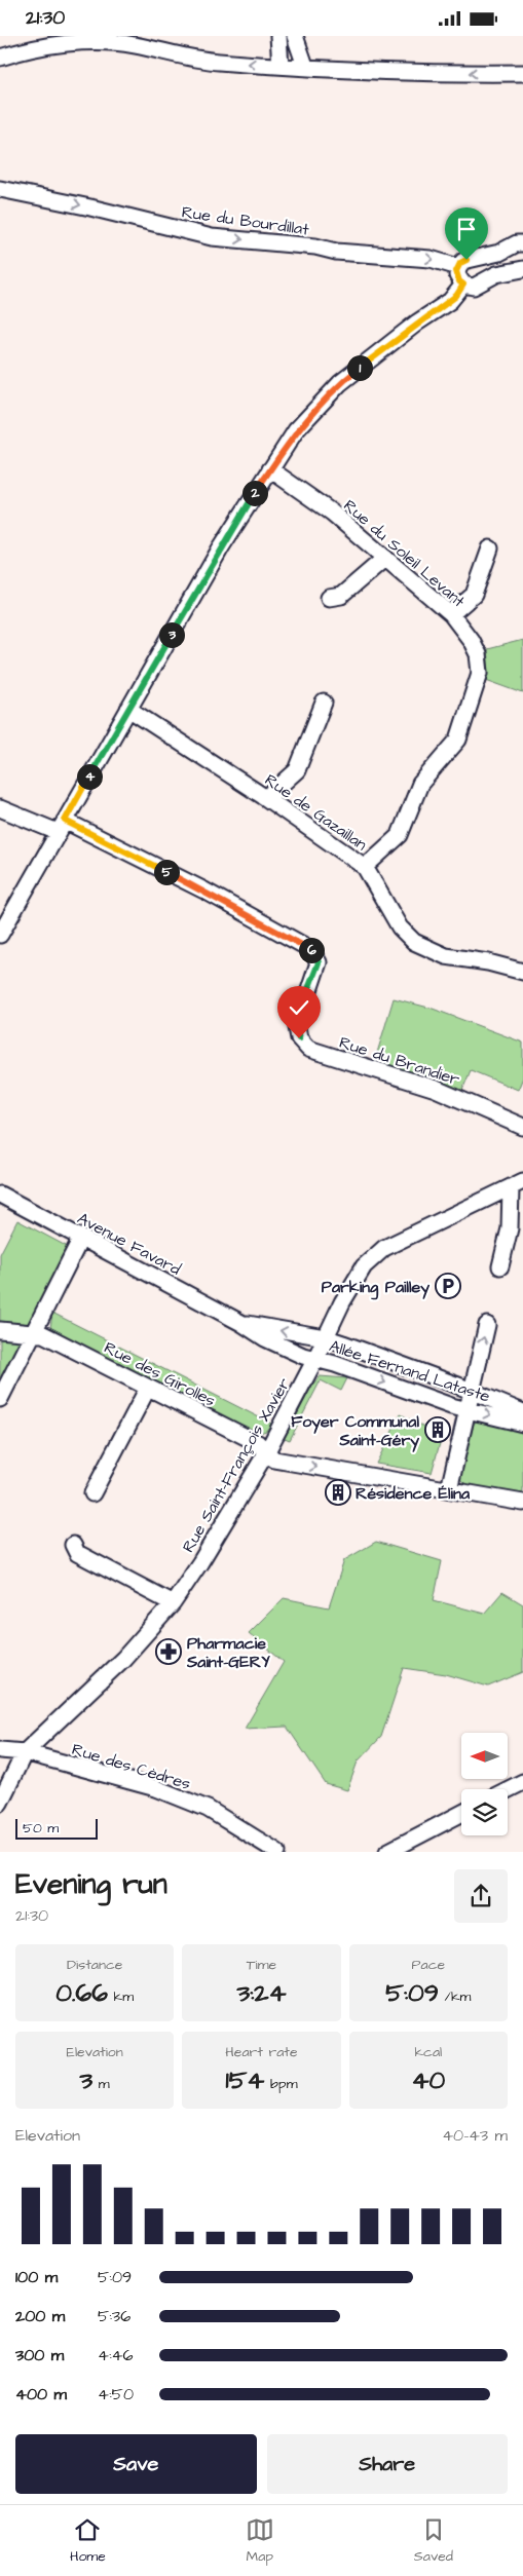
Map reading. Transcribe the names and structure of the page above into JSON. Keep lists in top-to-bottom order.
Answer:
{
  "streets": {
    "street": [
      "Rue du Bourdillat",
      "Rue du Soleil Levant",
      "Rue de Gazaillan",
      "Rue du Brandier",
      "Avenue Favard",
      "Allée Fernand Lataste",
      "Rue des Girolles",
      "Rue Saint-François Xavier",
      "Rue des Cèdres"
    ]
  },
  "crossings": [
    ["Rue du Soleil Levant", "Rue de Gazaillan"],
    ["Avenue Favard", "Allée Fernand Lataste"],
    ["Avenue Favard", "Rue Saint-François Xavier"],
    ["Allée Fernand Lataste", "Rue Saint-François Xavier"],
    ["Rue des Girolles", "Rue Saint-François Xavier"],
    ["Rue Saint-François Xavier", "Rue des Cèdres"]
  ],
  "one_way": ["Rue du Bourdillat"],
  "places": {
    "parking": ["Parking Pailley"],
    "building": ["Foyer Communal Saint-Géry", "Résidence Élina"],
    "pharmacy": ["Pharmacie Saint-GERY"]
  },
  "scale_bar": "50 m",
  "north": "left",
  "page": {
    "status": "21:30",
    "pins": [
      "1",
      "2",
      "3",
      "4",
      "5",
      "6"
    ],
    "scale": "50 m",
    "heading": ["Evening run", "21:30"],
    "stats": [
      ["Distance", "0.66 km"],
      ["Time", "3:24"],
      ["Pace", "5:09 /km"],
      ["Elevation", "3 m"],
      ["Heart rate", "154 bpm"],
      ["kcal", "40"]
    ],
    "chart": ["Elevation", "40–43 m"],
    "list": [
      {
        "name": "100 m",
        "note": "5:09"
      },
      {
        "name": "200 m",
        "note": "5:36"
      },
      {
        "name": "300 m",
        "note": "4:46"
      },
      {
        "name": "400 m",
        "note": "4:50"
      }
    ],
    "buttons": ["Save", "Share"],
    "tabs": ["Home", "Map", "Saved"]
  }
}
